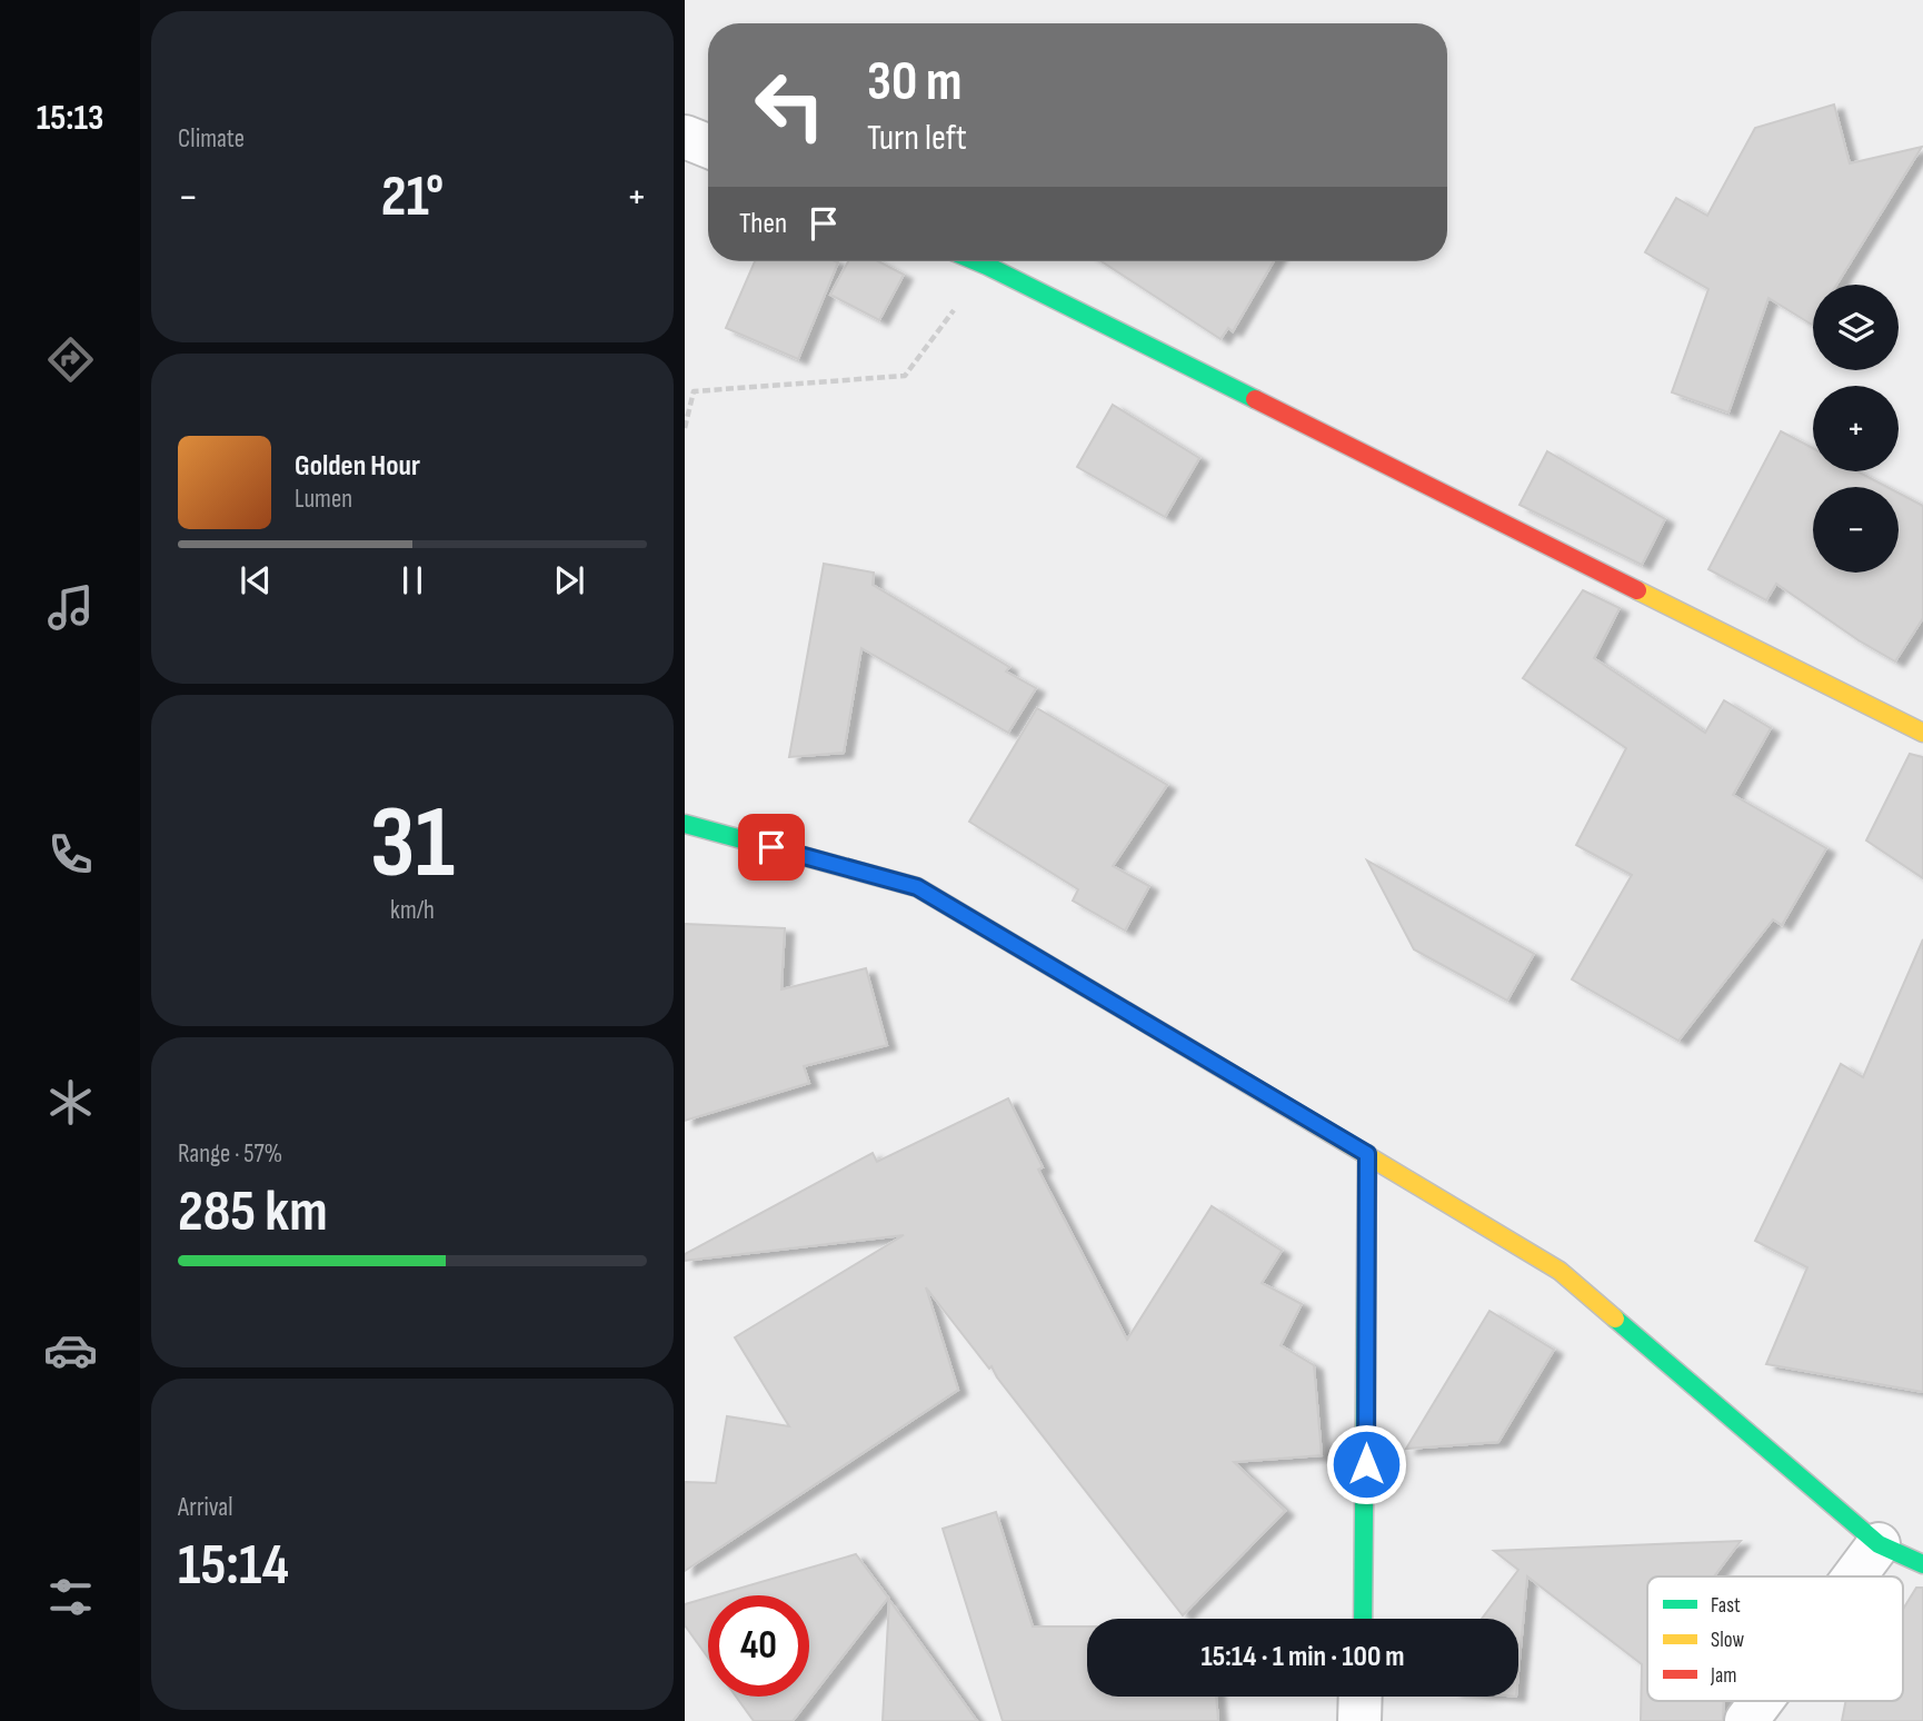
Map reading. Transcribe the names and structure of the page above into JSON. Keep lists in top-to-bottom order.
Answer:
{
  "legend": ["Fast", "Slow", "Jam"],
  "page": {
    "tabs": "15:13",
    "tile": [
      "Climate",
      ["31", "km/h"],
      ["Range · 57%", "285 km"],
      ["Arrival", "15:14"]
    ],
    "turn": ["30 m", "Turn left"],
    "heat": ["−", "21°", "+"],
    "then": "Then",
    "map_buttons": ["+", "−"],
    "song": ["Golden Hour", "Lumen"],
    "limit": "40",
    "trip": "15:14 · 1 min · 100 m"
  }
}
